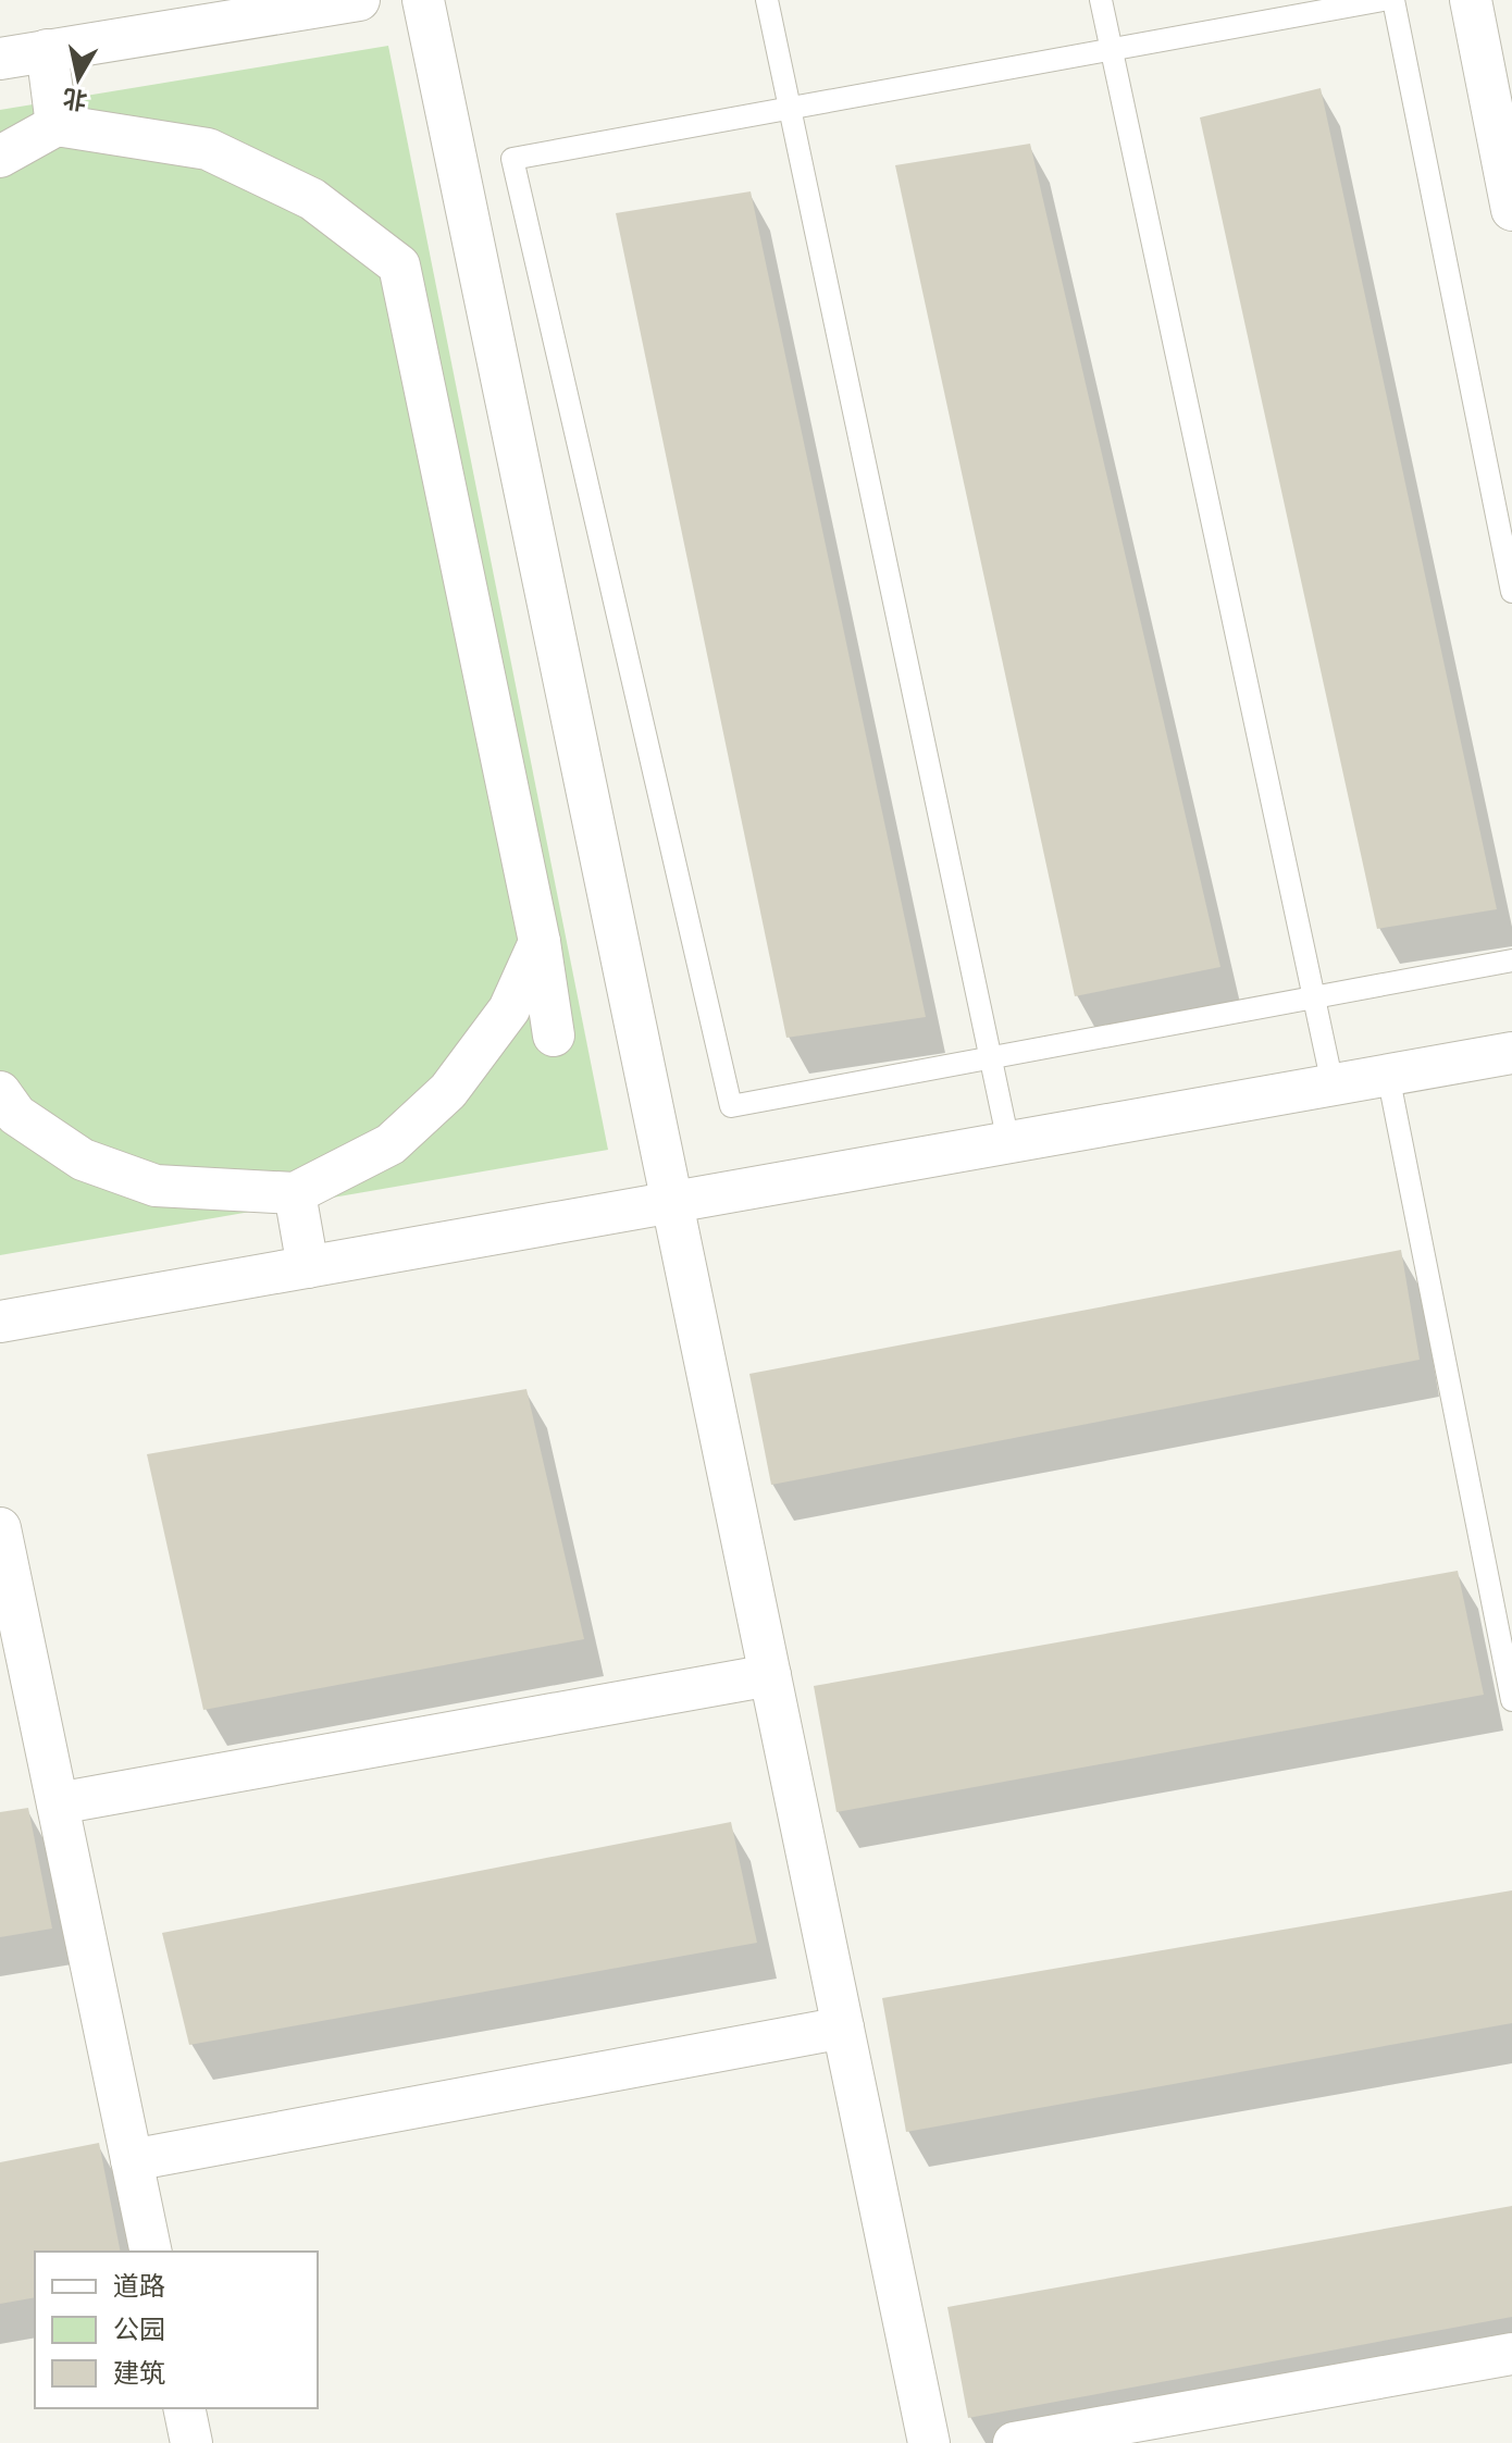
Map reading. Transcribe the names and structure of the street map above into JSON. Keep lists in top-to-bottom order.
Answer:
{
  "legend": ["道路", "公园", "建筑"],
  "north": "bottom"
}
